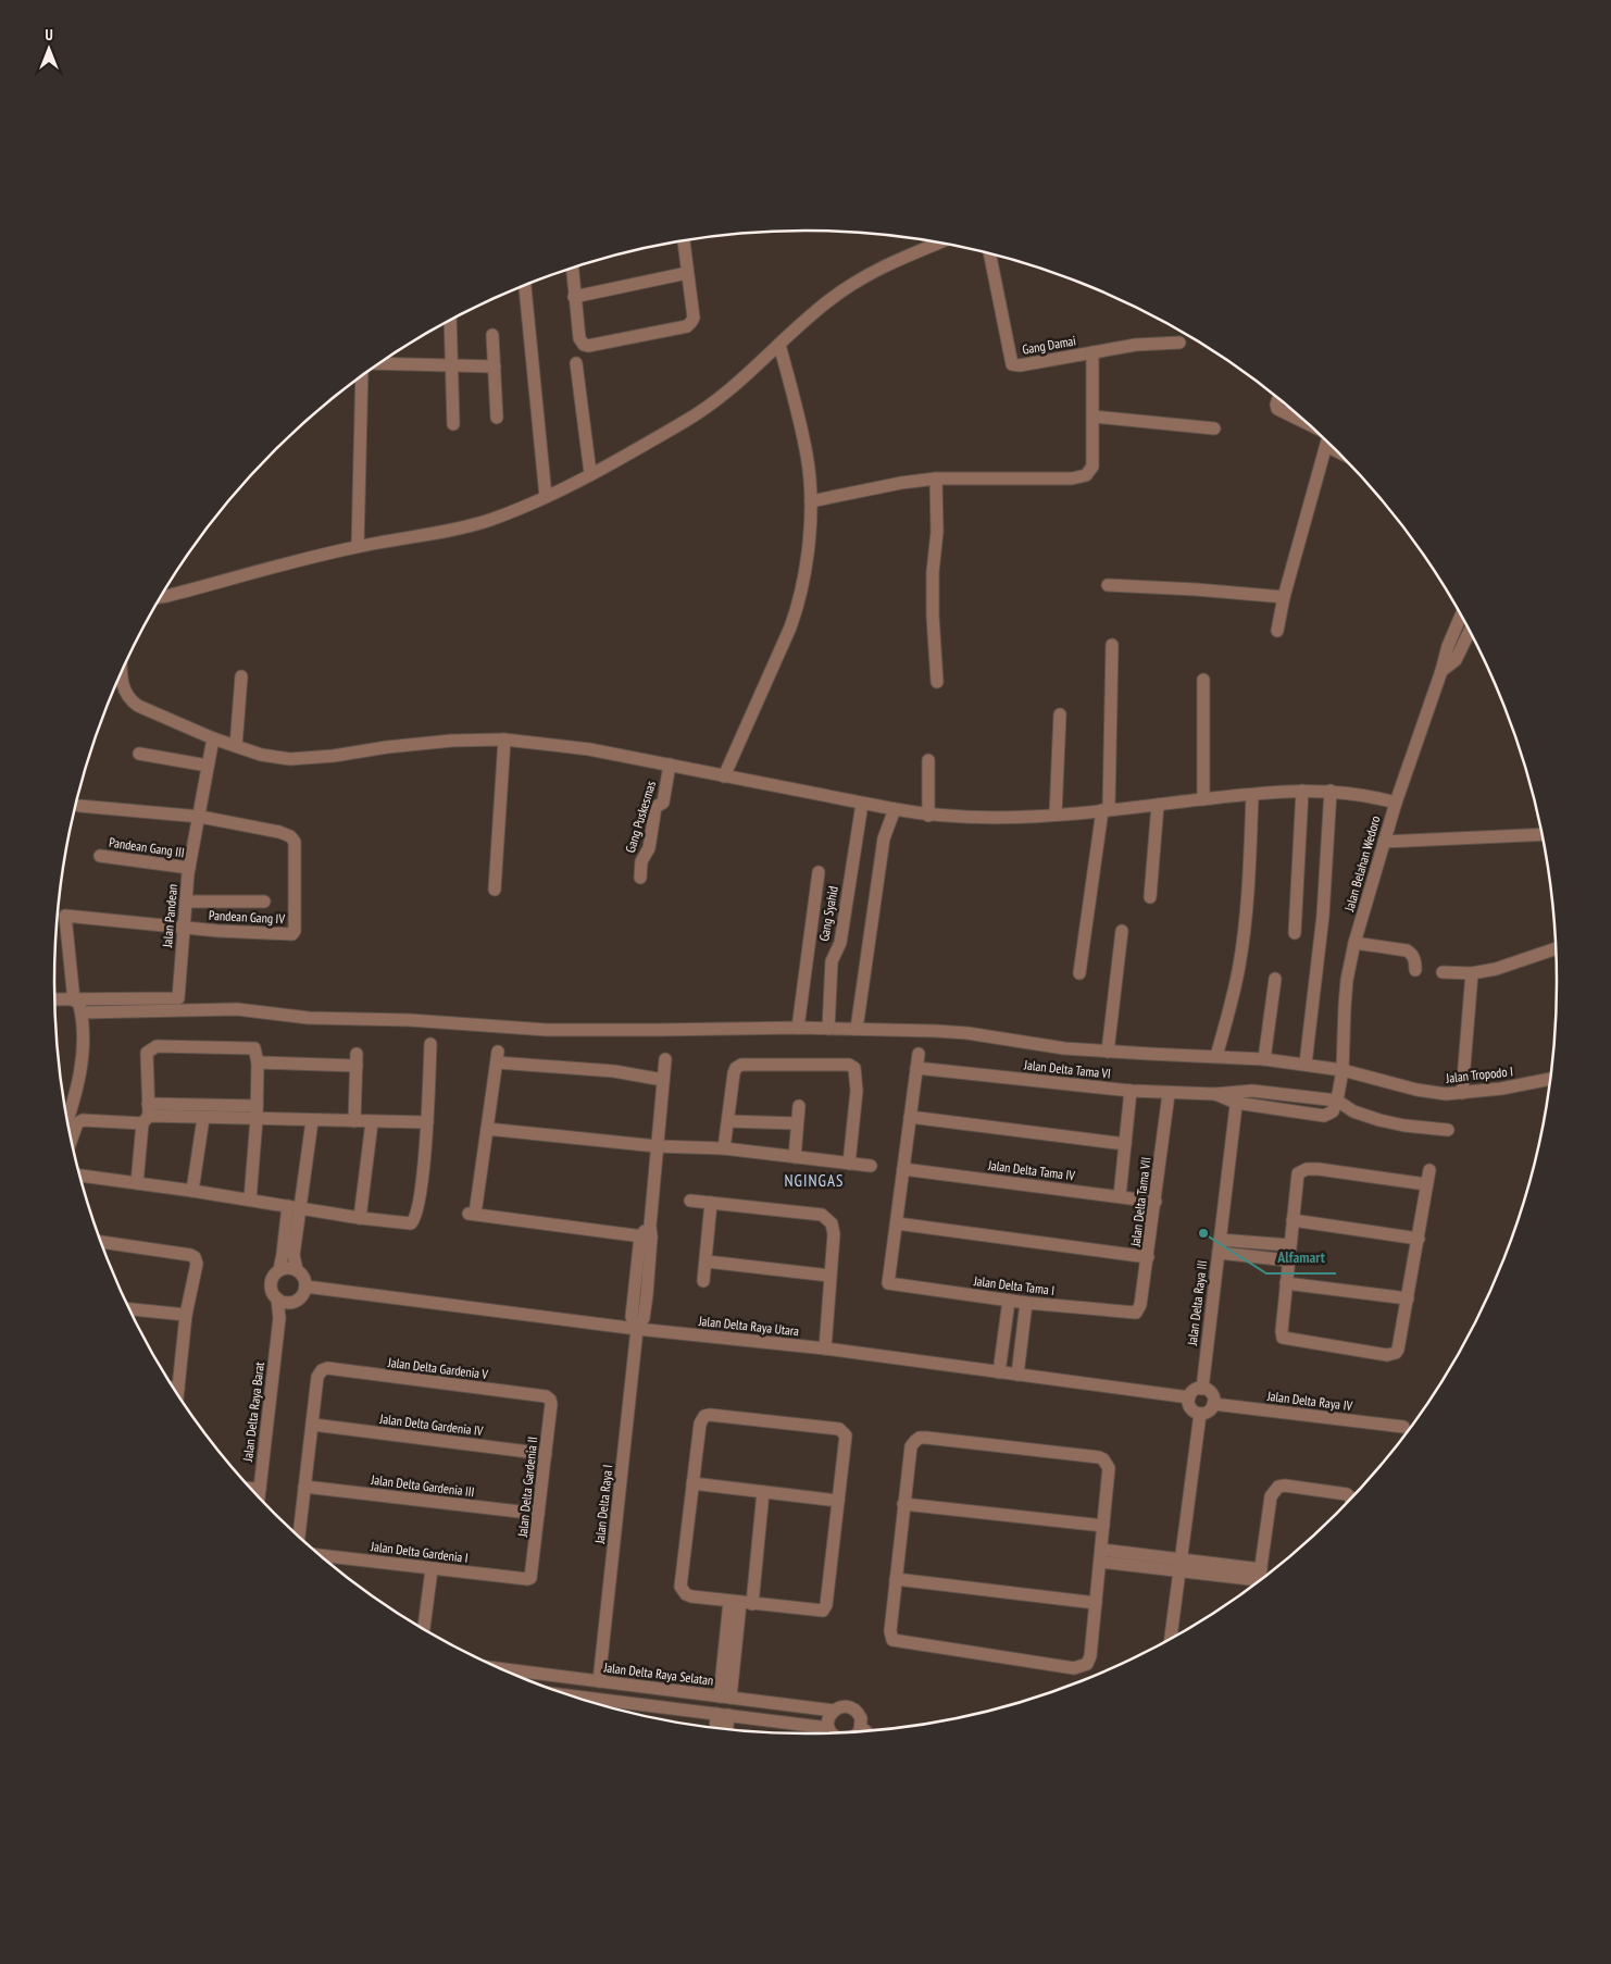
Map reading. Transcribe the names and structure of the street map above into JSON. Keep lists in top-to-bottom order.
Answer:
{
  "streets": {
    "street": [
      "Gang Damai",
      "Gang Puskesmas",
      "Pandean Gang III",
      "Jalan Belahan Wedoro",
      "Gang Syahid",
      "Jalan Pandean",
      "Pandean Gang IV",
      "Jalan Delta Tama VI",
      "Jalan Tropodo I",
      "Jalan Delta Tama IV",
      "Jalan Delta Tama VII",
      "Jalan Delta Tama I",
      "Jalan Delta Raya III",
      "Jalan Delta Raya Utara",
      "Jalan Delta Gardenia V",
      "Jalan Delta Raya IV",
      "Jalan Delta Raya Barat",
      "Jalan Delta Gardenia IV",
      "Jalan Delta Gardenia III",
      "Jalan Delta Gardenia II",
      "Jalan Delta Raya I",
      "Jalan Delta Gardenia I",
      "Jalan Delta Raya Selatan"
    ]
  },
  "crossings": [
    ["Pandean Gang III", "Jalan Pandean"],
    ["Jalan Belahan Wedoro", "Jalan Delta Tama VI"],
    ["Jalan Belahan Wedoro", "Jalan Tropodo I"],
    ["Gang Syahid", "Jalan Tropodo I"],
    ["Jalan Pandean", "Pandean Gang IV"],
    ["Jalan Delta Tama VI", "Jalan Delta Tama VII"],
    ["Jalan Delta Tama VI", "Jalan Delta Raya III"],
    ["Jalan Delta Tama IV", "Jalan Delta Tama VII"],
    ["Jalan Delta Tama VII", "Jalan Delta Tama I"],
    ["Jalan Delta Raya III", "Jalan Delta Raya Utara"],
    ["Jalan Delta Raya III", "Jalan Delta Raya IV"],
    ["Jalan Delta Raya Utara", "Jalan Delta Raya IV"],
    ["Jalan Delta Raya Utara", "Jalan Delta Raya Barat"],
    ["Jalan Delta Raya Utara", "Jalan Delta Raya I"],
    ["Jalan Delta Gardenia V", "Jalan Delta Gardenia IV"],
    ["Jalan Delta Gardenia V", "Jalan Delta Gardenia II"],
    ["Jalan Delta Gardenia IV", "Jalan Delta Gardenia II"],
    ["Jalan Delta Gardenia III", "Jalan Delta Gardenia II"],
    ["Jalan Delta Gardenia II", "Jalan Delta Gardenia I"],
    ["Jalan Delta Raya I", "Jalan Delta Raya Selatan"]
  ],
  "districts": ["NGINGAS"],
  "places": ["Alfamart"],
  "north": "top"
}
